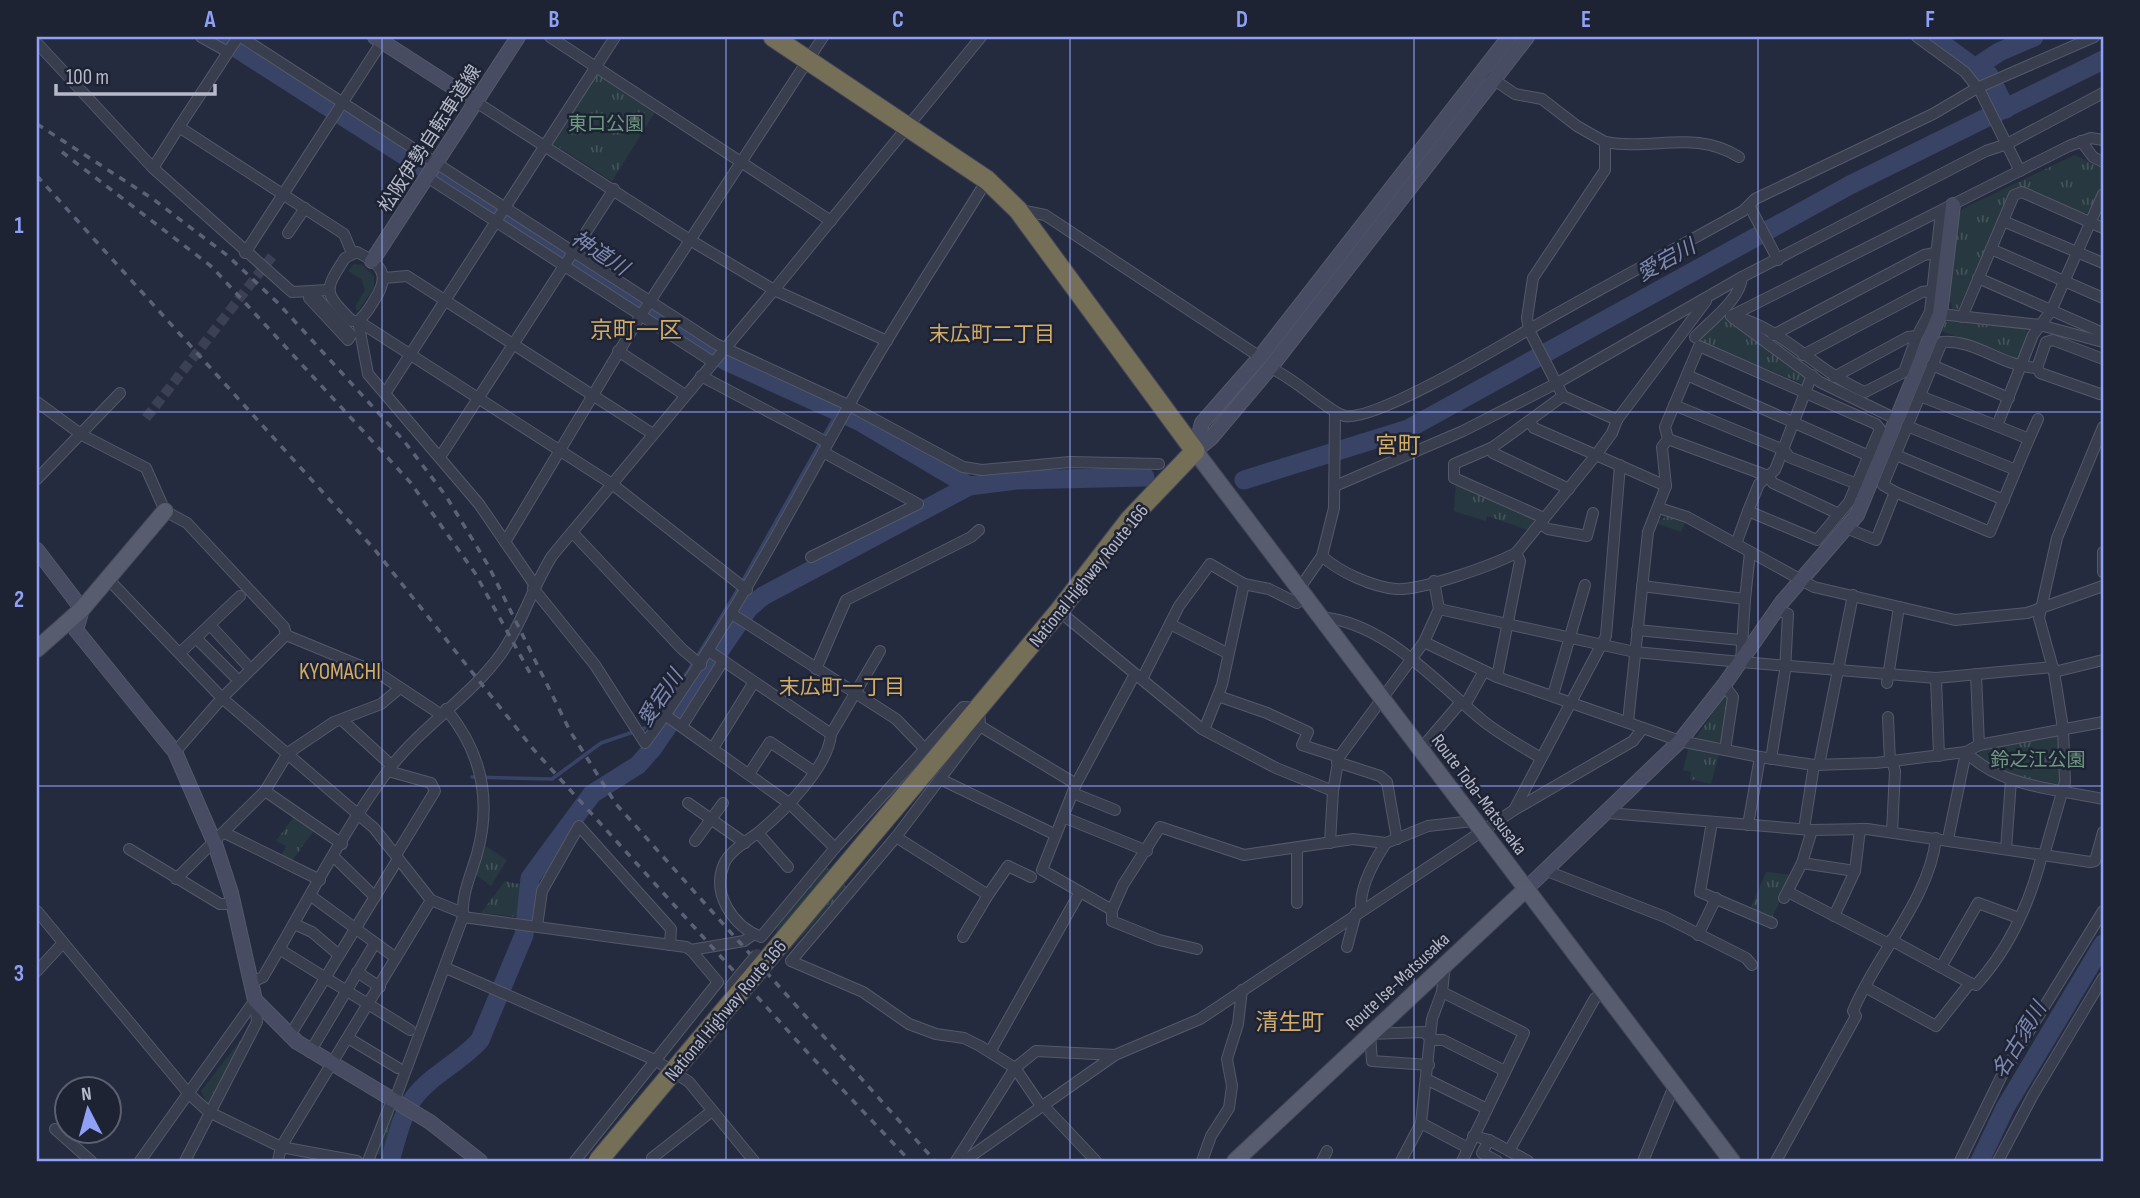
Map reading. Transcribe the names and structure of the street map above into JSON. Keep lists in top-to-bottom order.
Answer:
{
  "streets": {
    "highway": ["National Highway Route 166"],
    "main road": ["Route Toba-Matsusaka", "Route Ise-Matsusaka"],
    "street": ["松阪伊勢自転車道線"]
  },
  "crossings": [
    ["National Highway Route 166", "Route Toba-Matsusaka"],
    ["Route Toba-Matsusaka", "Route Ise-Matsusaka"]
  ],
  "districts": [
    "京町一区",
    "末広町二丁目",
    "宮町",
    "KYOMACHI",
    "末広町一丁目",
    "清生町"
  ],
  "water": ["神道川", "愛宕川", "名古須川"],
  "parks": ["東口公園", "鈴之江公園"],
  "scale_bar": "100 m",
  "north": "top",
  "grid": {
    "columns": [
      "A",
      "B",
      "C",
      "D",
      "E",
      "F"
    ],
    "rows": ["1", "2", "3"]
  }
}
